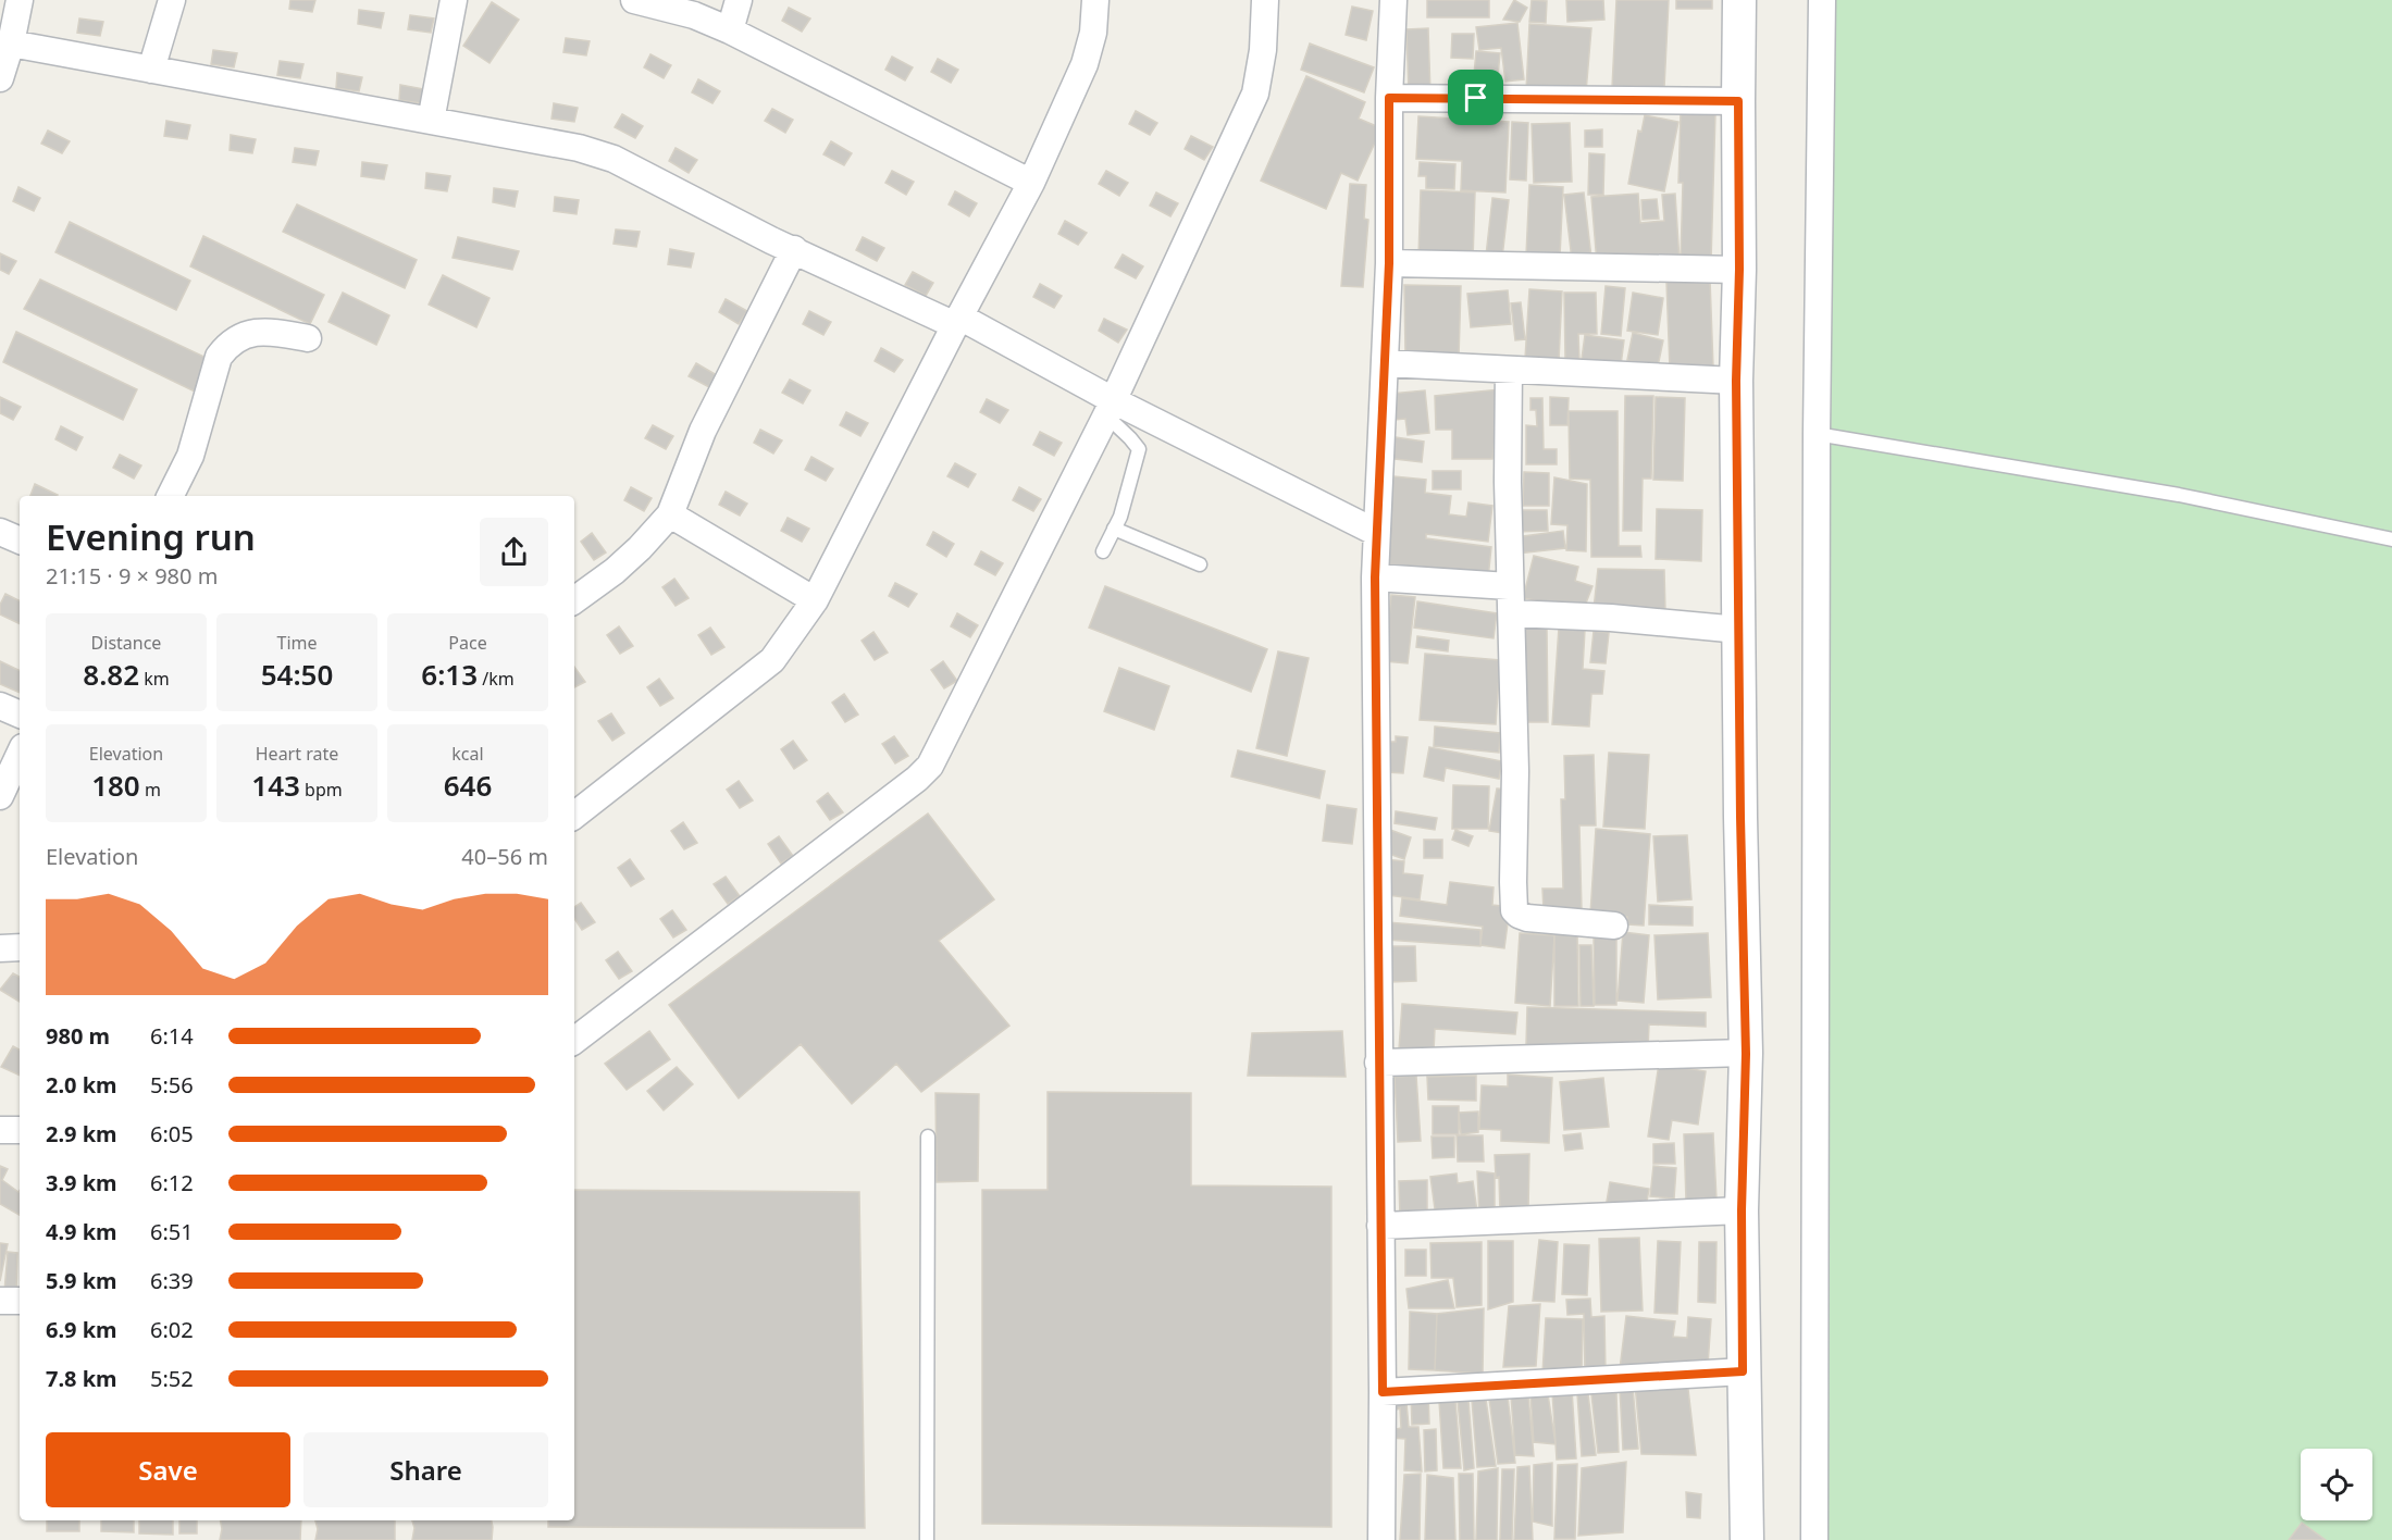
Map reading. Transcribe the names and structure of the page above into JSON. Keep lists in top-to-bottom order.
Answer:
{
  "page": {
    "heading": ["Evening run", "21:15 · 9 × 980 m"],
    "stats": [
      ["Distance", "8.82 km"],
      ["Time", "54:50"],
      ["Pace", "6:13 /km"],
      ["Elevation", "180 m"],
      ["Heart rate", "143 bpm"],
      ["kcal", "646"]
    ],
    "chart": ["Elevation", "40–56 m"],
    "list": [
      {
        "name": "980 m",
        "note": "6:14"
      },
      {
        "name": "2.0 km",
        "note": "5:56"
      },
      {
        "name": "2.9 km",
        "note": "6:05"
      },
      {
        "name": "3.9 km",
        "note": "6:12"
      },
      {
        "name": "4.9 km",
        "note": "6:51"
      },
      {
        "name": "5.9 km",
        "note": "6:39"
      },
      {
        "name": "6.9 km",
        "note": "6:02"
      },
      {
        "name": "7.8 km",
        "note": "5:52"
      }
    ],
    "buttons": ["Save", "Share"]
  }
}
